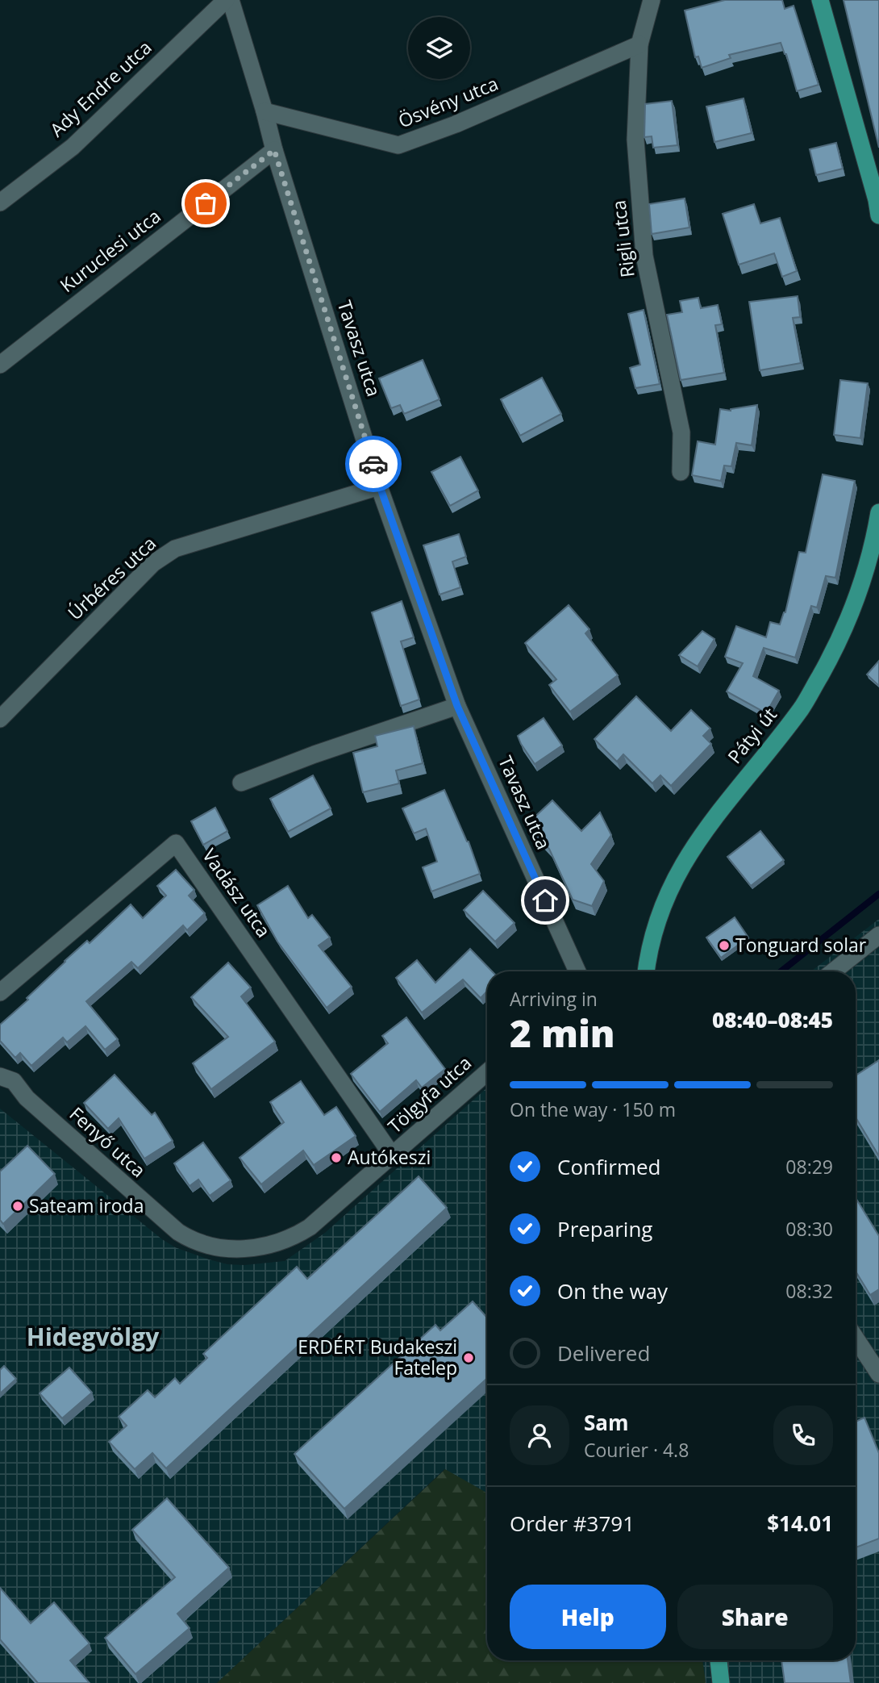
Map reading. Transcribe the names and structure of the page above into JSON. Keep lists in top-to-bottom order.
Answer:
{
  "streets": {
    "main road": ["Pátyi út"],
    "street": [
      "Ady Endre utca",
      "Ösvény utca",
      "Rigli utca",
      "Kuruclesi utca",
      "Tavasz utca",
      "Úrbéres utca",
      "Vadász utca",
      "Tölgyfa utca",
      "Fenyő utca"
    ]
  },
  "crossings": [
    ["Ösvény utca", "Rigli utca"],
    ["Ösvény utca", "Tavasz utca"],
    ["Kuruclesi utca", "Tavasz utca"],
    ["Tavasz utca", "Úrbéres utca"],
    ["Vadász utca", "Tölgyfa utca"],
    ["Tölgyfa utca", "Fenyő utca"]
  ],
  "districts": ["Hidegvölgy"],
  "places": [
    "Tonguard solar",
    "Autókeszi",
    "Sateam iroda",
    "ERDÉRT Budakeszi Fatelep"
  ],
  "page": {
    "heading": ["2 min", "Arriving in", "08:40–08:45"],
    "panel": [
      "Sam",
      "Courier · 4.8",
      "Order #3791",
      "$14.01"
    ],
    "bar": "On the way · 150 m",
    "list": [
      ["Confirmed", "08:29"],
      ["Preparing", "08:30"],
      ["On the way", "08:32"],
      "Delivered"
    ],
    "buttons": ["Help", "Share"]
  }
}
